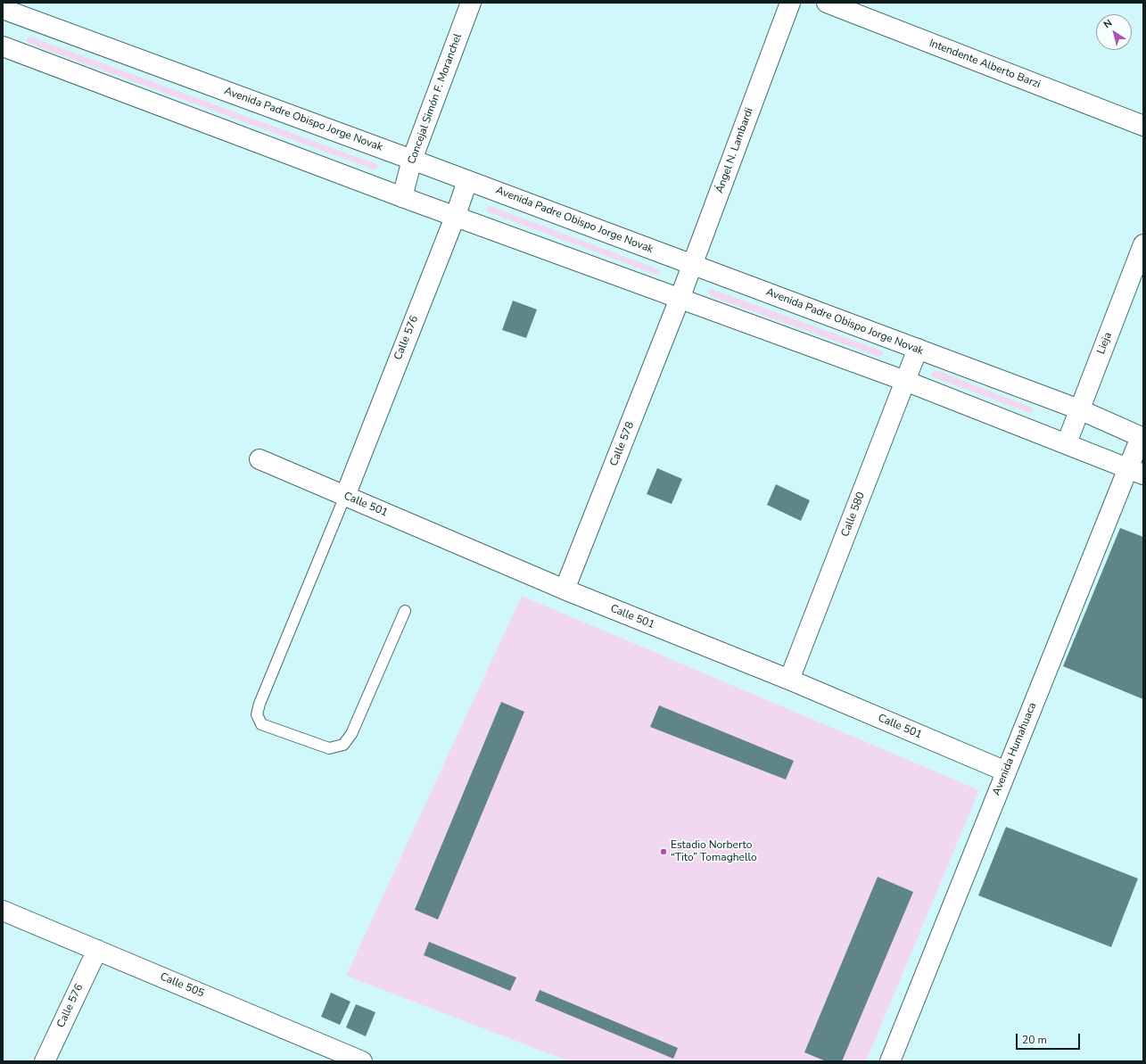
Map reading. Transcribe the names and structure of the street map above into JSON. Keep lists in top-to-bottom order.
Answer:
{
  "streets": {
    "street": [
      "Intendente Alberto Barzi",
      "Concejal Simón F. Moranchel",
      "Avenida Padre Obispo Jorge Novak",
      "Ángel N. Lambardi",
      "Calle 576",
      "Lieja",
      "Calle 578",
      "Calle 501",
      "Calle 580",
      "Avenida Humahuaca",
      "Calle 505"
    ]
  },
  "crossings": [
    ["Concejal Simón F. Moranchel", "Avenida Padre Obispo Jorge Novak"],
    ["Avenida Padre Obispo Jorge Novak", "Ángel N. Lambardi"],
    ["Avenida Padre Obispo Jorge Novak", "Calle 576"],
    ["Avenida Padre Obispo Jorge Novak", "Lieja"],
    ["Avenida Padre Obispo Jorge Novak", "Calle 580"],
    ["Avenida Padre Obispo Jorge Novak", "Avenida Humahuaca"],
    ["Ángel N. Lambardi", "Calle 578"],
    ["Calle 576", "Calle 501"],
    ["Calle 576", "Calle 505"],
    ["Calle 578", "Calle 501"],
    ["Calle 501", "Calle 580"],
    ["Calle 501", "Avenida Humahuaca"]
  ],
  "places": ["Estadio Norberto “Tito” Tomaghello"],
  "scale_bar": "20 m",
  "north": "top left"
}
